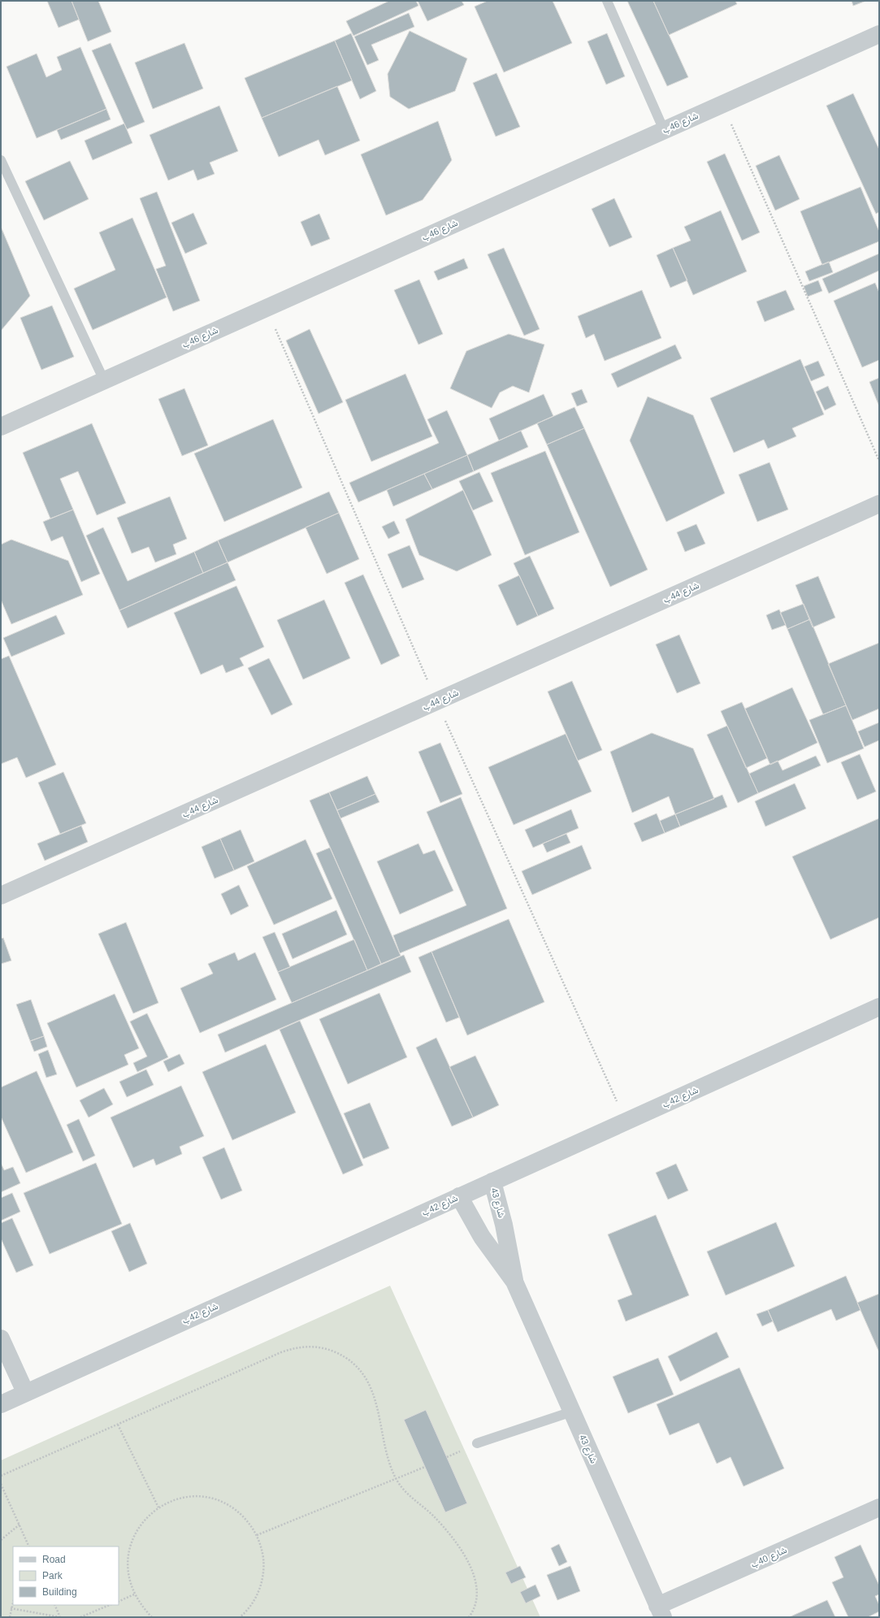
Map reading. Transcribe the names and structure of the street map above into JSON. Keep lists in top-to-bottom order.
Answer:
{
  "streets": {
    "street": [
      "شارع 46ب",
      "شارع 44ب",
      "شارع 42ب",
      "شارع 43",
      "شارع 40ب"
    ]
  },
  "crossings": [
    ["شارع 42ب", "شارع 43"],
    ["شارع 43", "شارع 40ب"]
  ],
  "legend": ["Road", "Park", "Building"]
}
